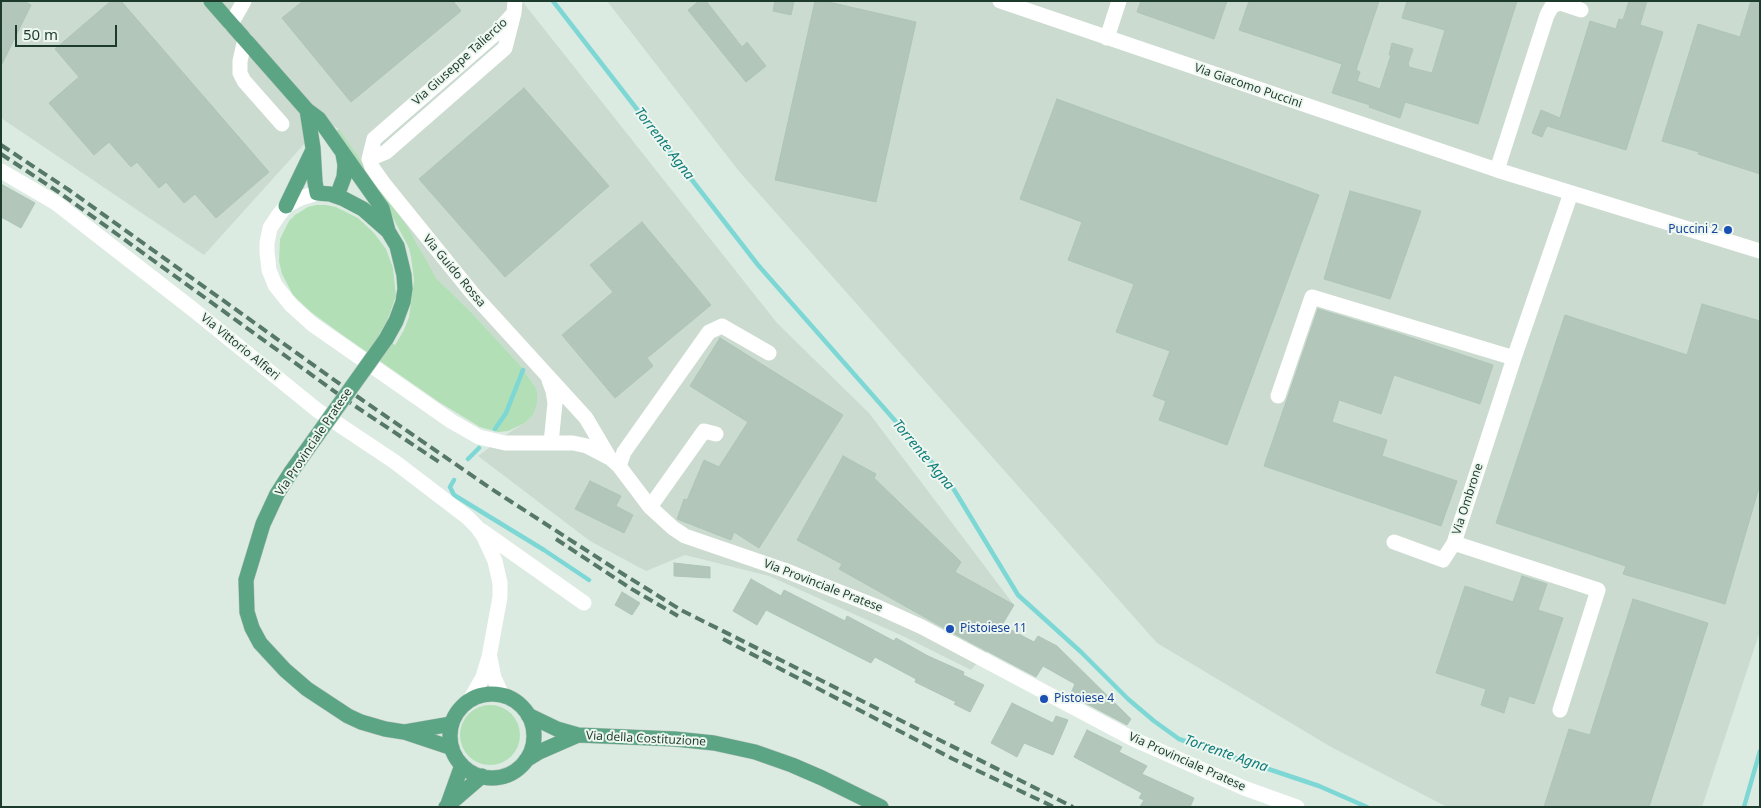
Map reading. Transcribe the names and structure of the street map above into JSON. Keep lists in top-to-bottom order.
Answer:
{
  "streets": {
    "main road": ["Via Provinciale Pratese", "Via della Costituzione"],
    "street": [
      "Via Giuseppe Taliercio",
      "Via Giacomo Puccini",
      "Via Guido Rossa",
      "Via Vittorio Alfieri",
      "Via Ombrone"
    ]
  },
  "crossings": [
    ["Via Giuseppe Taliercio", "Via Guido Rossa"],
    ["Via Giacomo Puccini", "Via Ombrone"],
    ["Via Guido Rossa", "Via Provinciale Pratese"],
    ["Via Vittorio Alfieri", "Via Provinciale Pratese"]
  ],
  "water": ["Torrente Agna"],
  "places": ["Puccini 2", "Pistoiese 11", "Pistoiese 4"],
  "scale_bar": "50 m"
}
